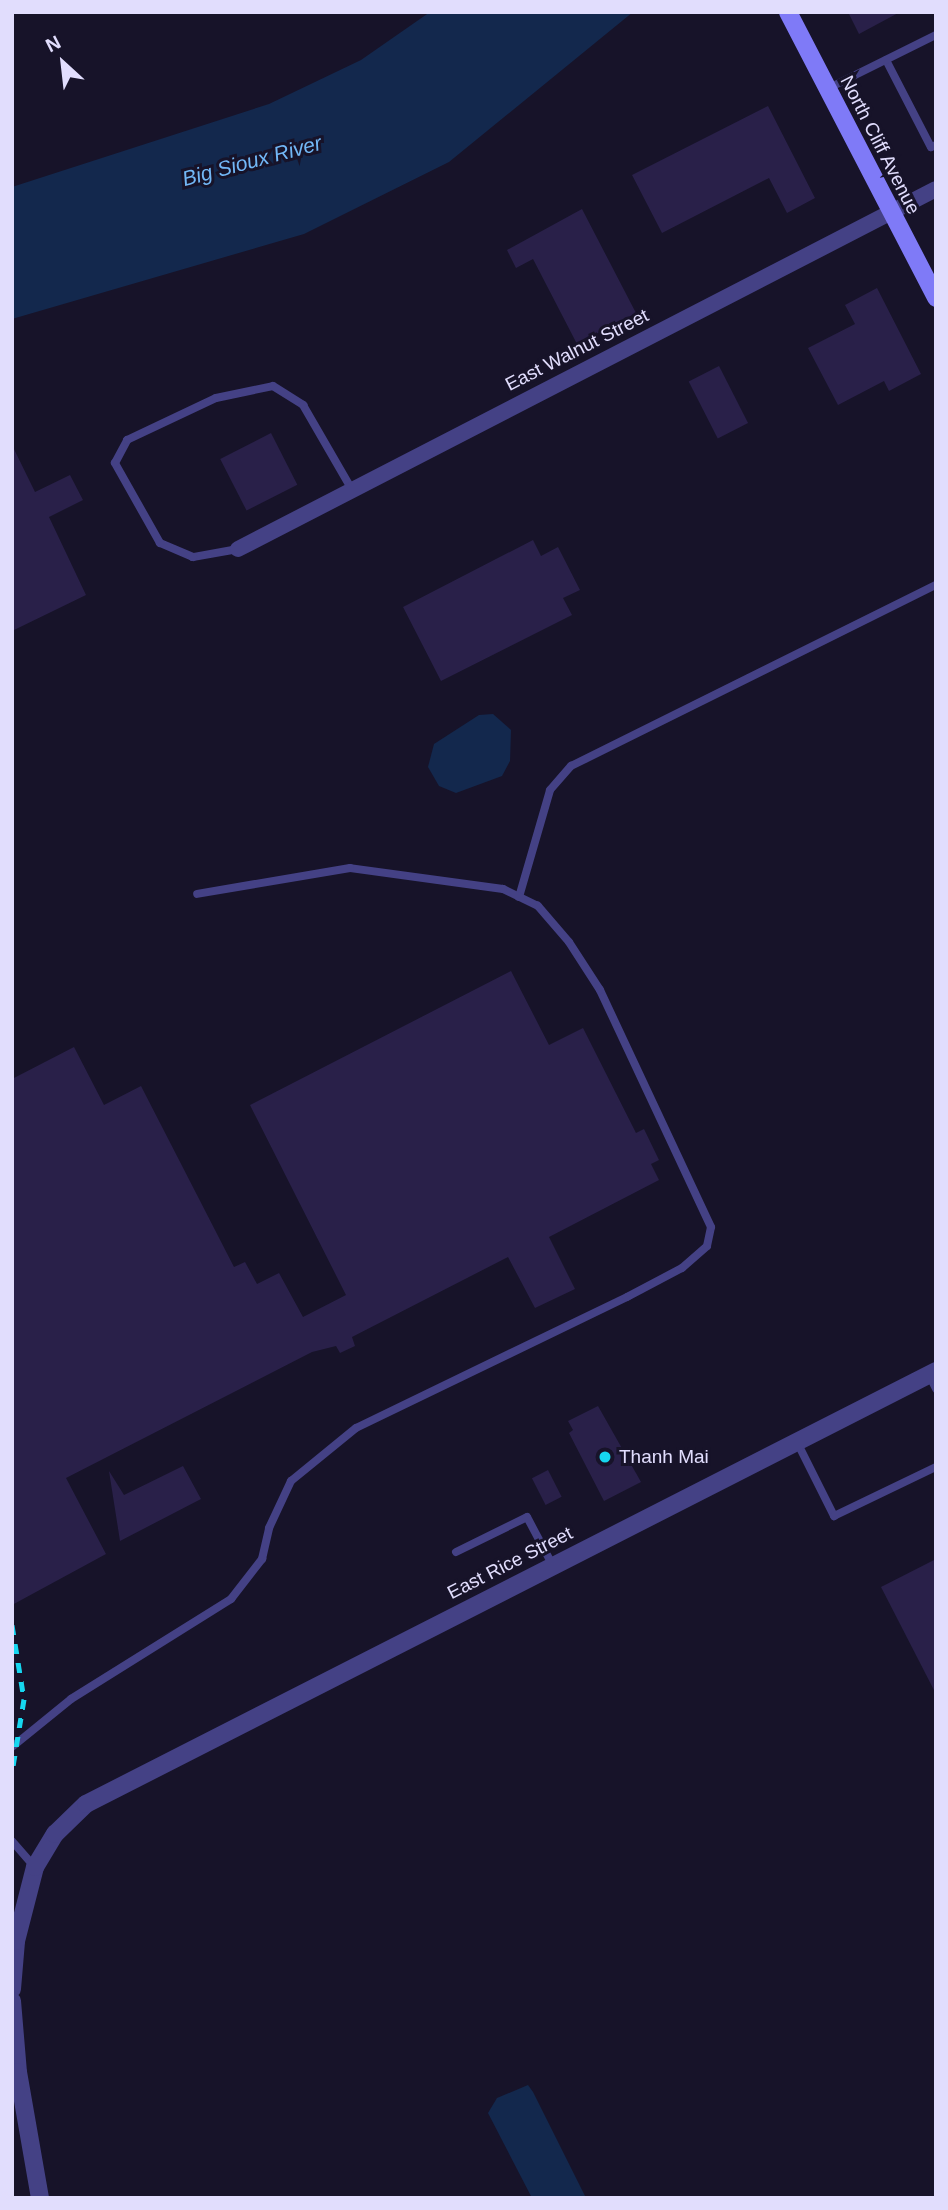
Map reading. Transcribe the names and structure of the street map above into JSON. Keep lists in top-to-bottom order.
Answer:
{
  "streets": {
    "main road": ["North Cliff Avenue"],
    "street": ["East Walnut Street", "East Rice Street"]
  },
  "crossings": [
    ["North Cliff Avenue", "East Walnut Street"]
  ],
  "water": ["Big Sioux River"],
  "places": ["Thanh Mai"],
  "north": "top left"
}
